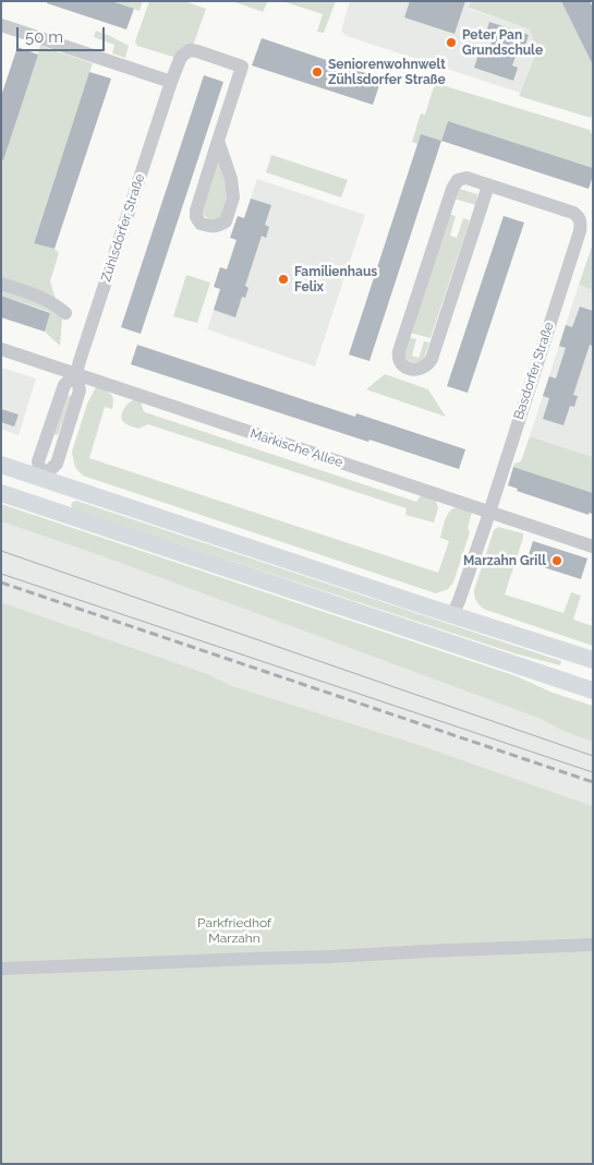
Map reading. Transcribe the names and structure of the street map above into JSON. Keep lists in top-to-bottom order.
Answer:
{
  "streets": {
    "street": ["Zühlsdorfer Straße", "Basdorfer Straße", "Märkische Allee"]
  },
  "crossings": [
    ["Zühlsdorfer Straße", "Märkische Allee"],
    ["Basdorfer Straße", "Märkische Allee"]
  ],
  "parks": ["Parkfriedhof Marzahn"],
  "places": [
    "Peter Pan Grundschule",
    "Seniorenwohnwelt Zühlsdorfer Straße",
    "Familienhaus Felix",
    "Marzahn Grill"
  ],
  "scale_bar": "50 m"
}
